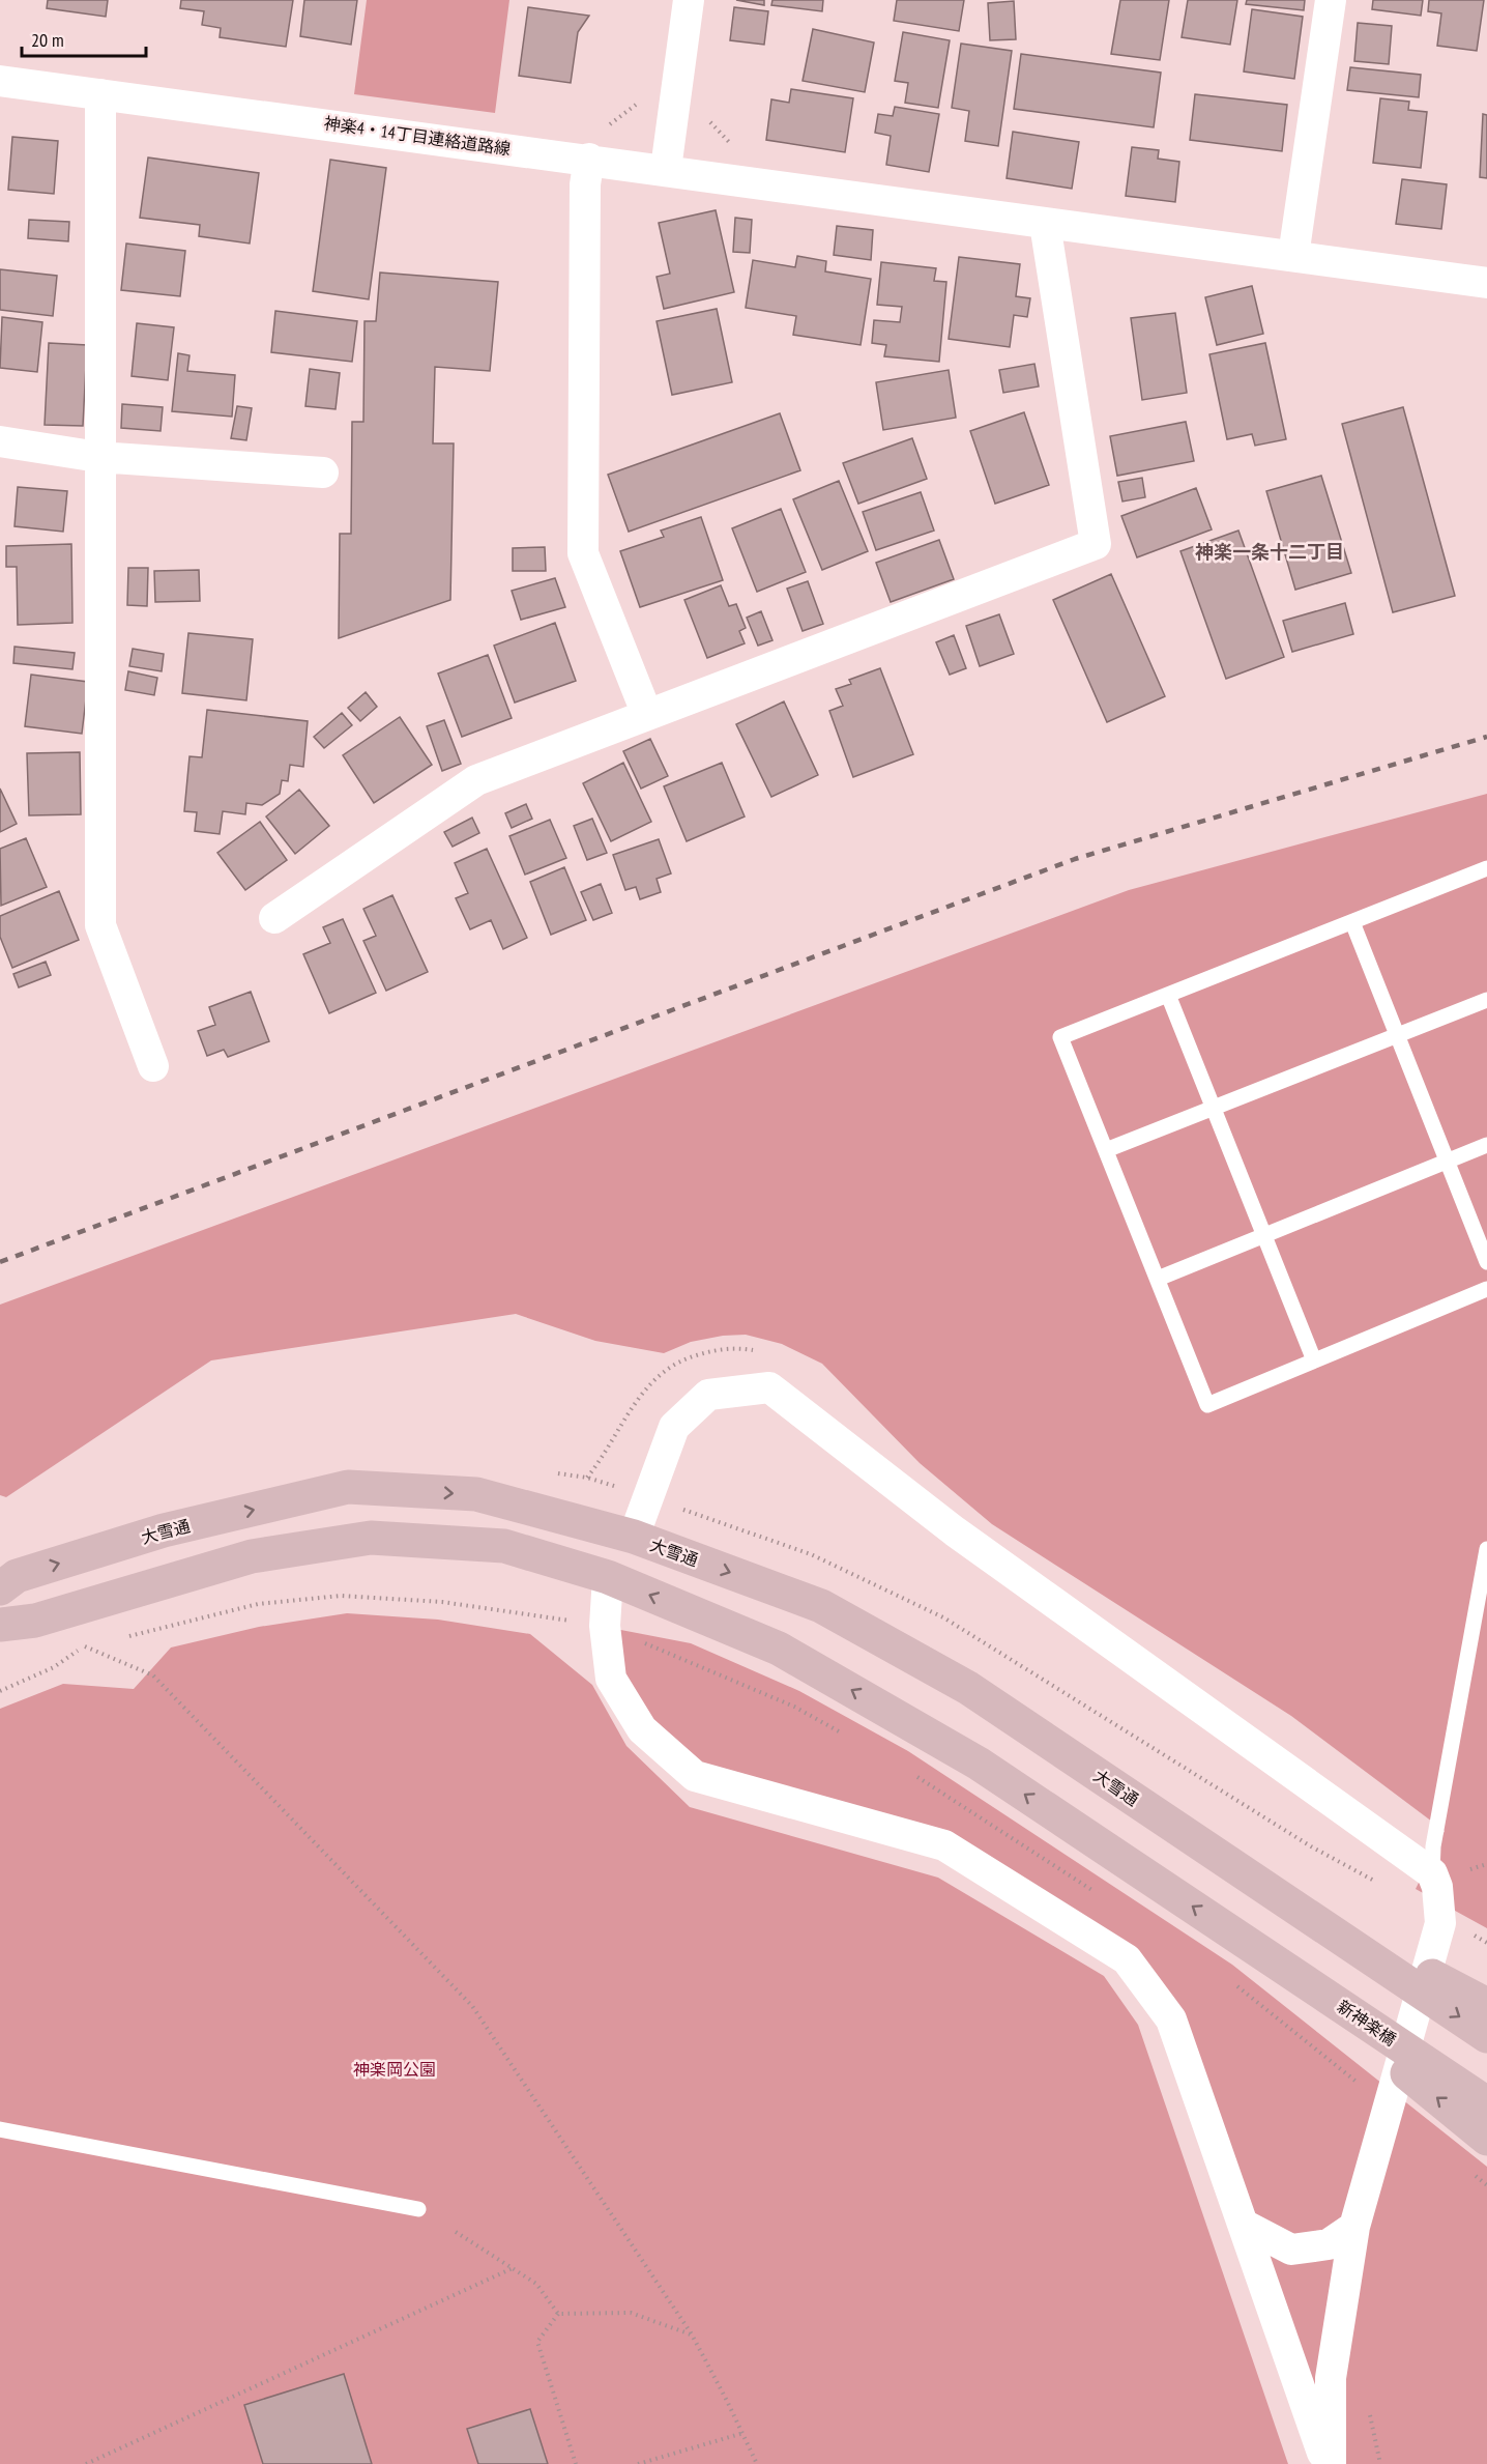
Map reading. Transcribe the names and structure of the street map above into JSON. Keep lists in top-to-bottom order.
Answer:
{
  "streets": {
    "main road": ["大雪通", "新神楽橋"],
    "street": ["神楽4・14丁目連絡道路線"]
  },
  "districts": ["神楽一条十二丁目"],
  "parks": ["神楽岡公園"],
  "scale_bar": "20 m"
}
